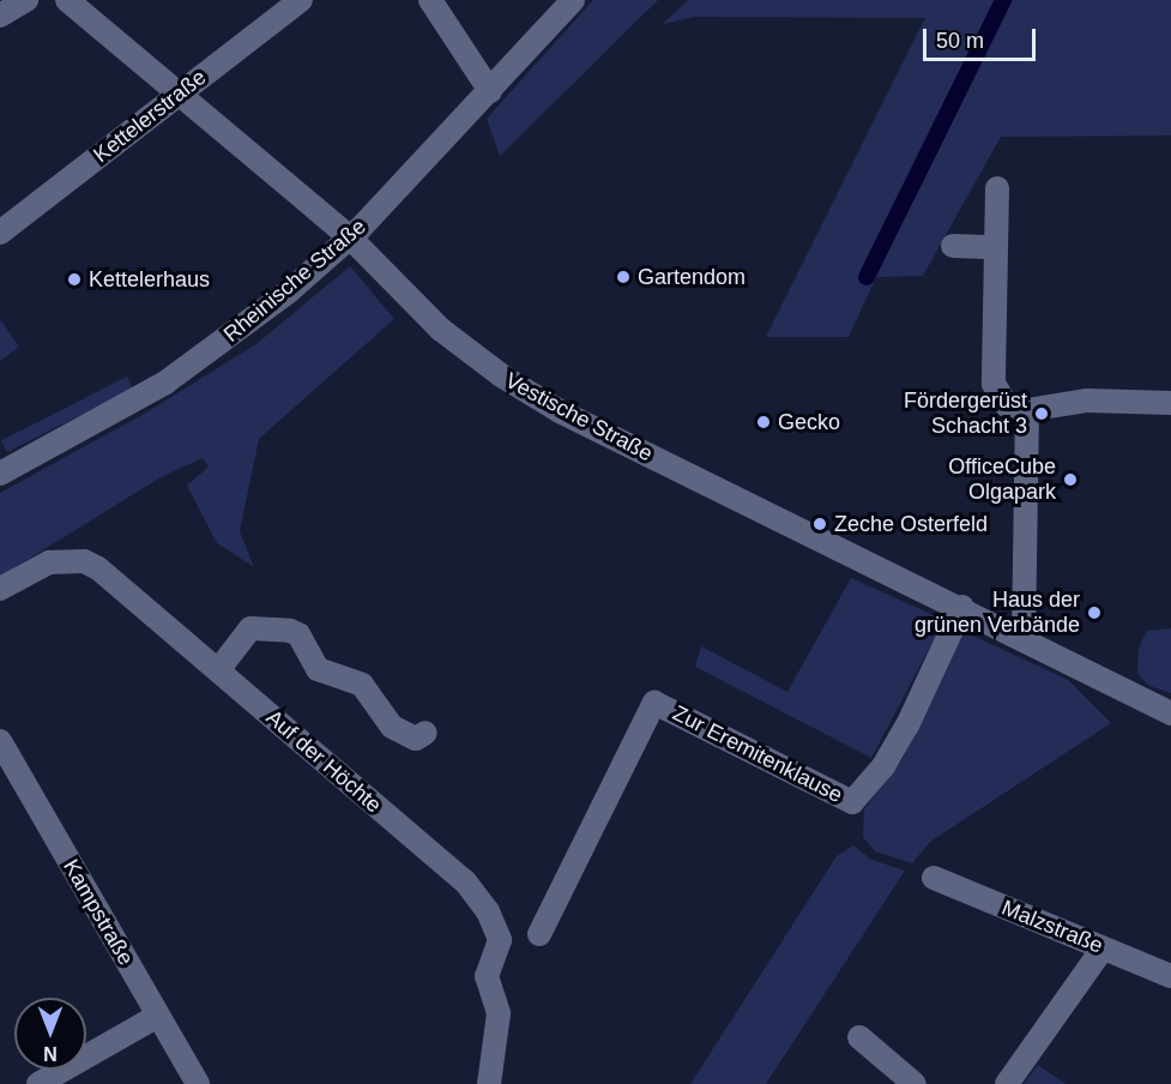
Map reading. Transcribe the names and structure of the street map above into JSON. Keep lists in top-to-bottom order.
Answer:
{
  "streets": {
    "street": [
      "Kettelerstraße",
      "Rheinische Straße",
      "Vestische Straße",
      "Zur Eremitenklause",
      "Auf der Höchte",
      "Kampstraße",
      "Malzstraße"
    ]
  },
  "crossings": [
    ["Kettelerstraße", "Vestische Straße"],
    ["Rheinische Straße", "Vestische Straße"],
    ["Vestische Straße", "Zur Eremitenklause"]
  ],
  "places": [
    "Gartendom",
    "Kettelerhaus",
    "Fördergerüst Schacht 3",
    "Gecko",
    "OfficeCube Olgapark",
    "Zeche Osterfeld",
    "Haus der grünen Verbände"
  ],
  "scale_bar": "50 m",
  "north": "bottom"
}
